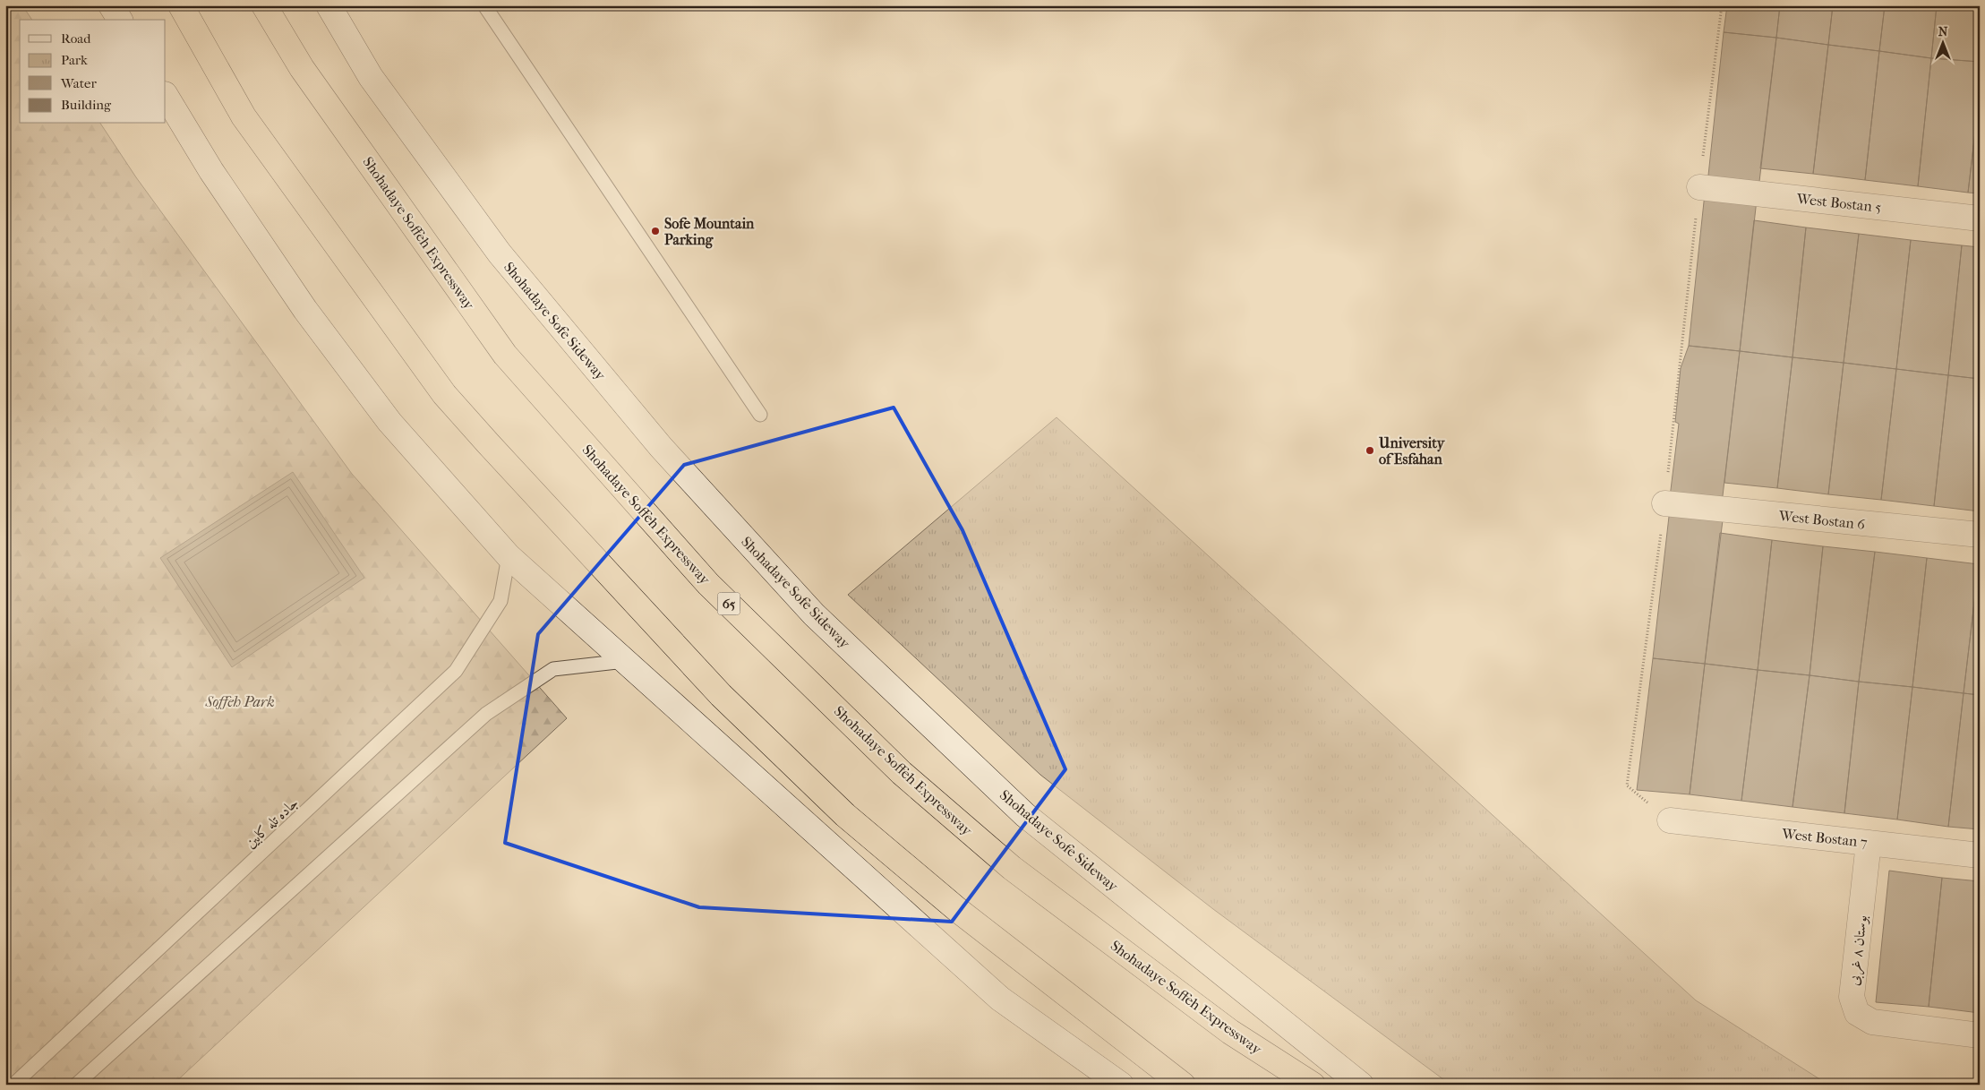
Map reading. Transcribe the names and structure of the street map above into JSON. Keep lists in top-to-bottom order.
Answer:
{
  "streets": {
    "highway": ["Shohadaye Soffeh Expressway", "65"],
    "main road": [
      "West Bostan 5",
      "Shohadaye Sofe Sideway",
      "West Bostan 6",
      "West Bostan 7",
      "بوستان ۸ غربی"
    ],
    "lane": ["جاده تله کابین"]
  },
  "crossings": [
    ["West Bostan 7", "بوستان ۸ غربی"]
  ],
  "parks": ["Soffeh Park"],
  "places": ["Sofe Mountain Parking", "University of Esfahan"],
  "legend": [
    "Road",
    "Park",
    "Water",
    "Building"
  ],
  "north": "top"
}
